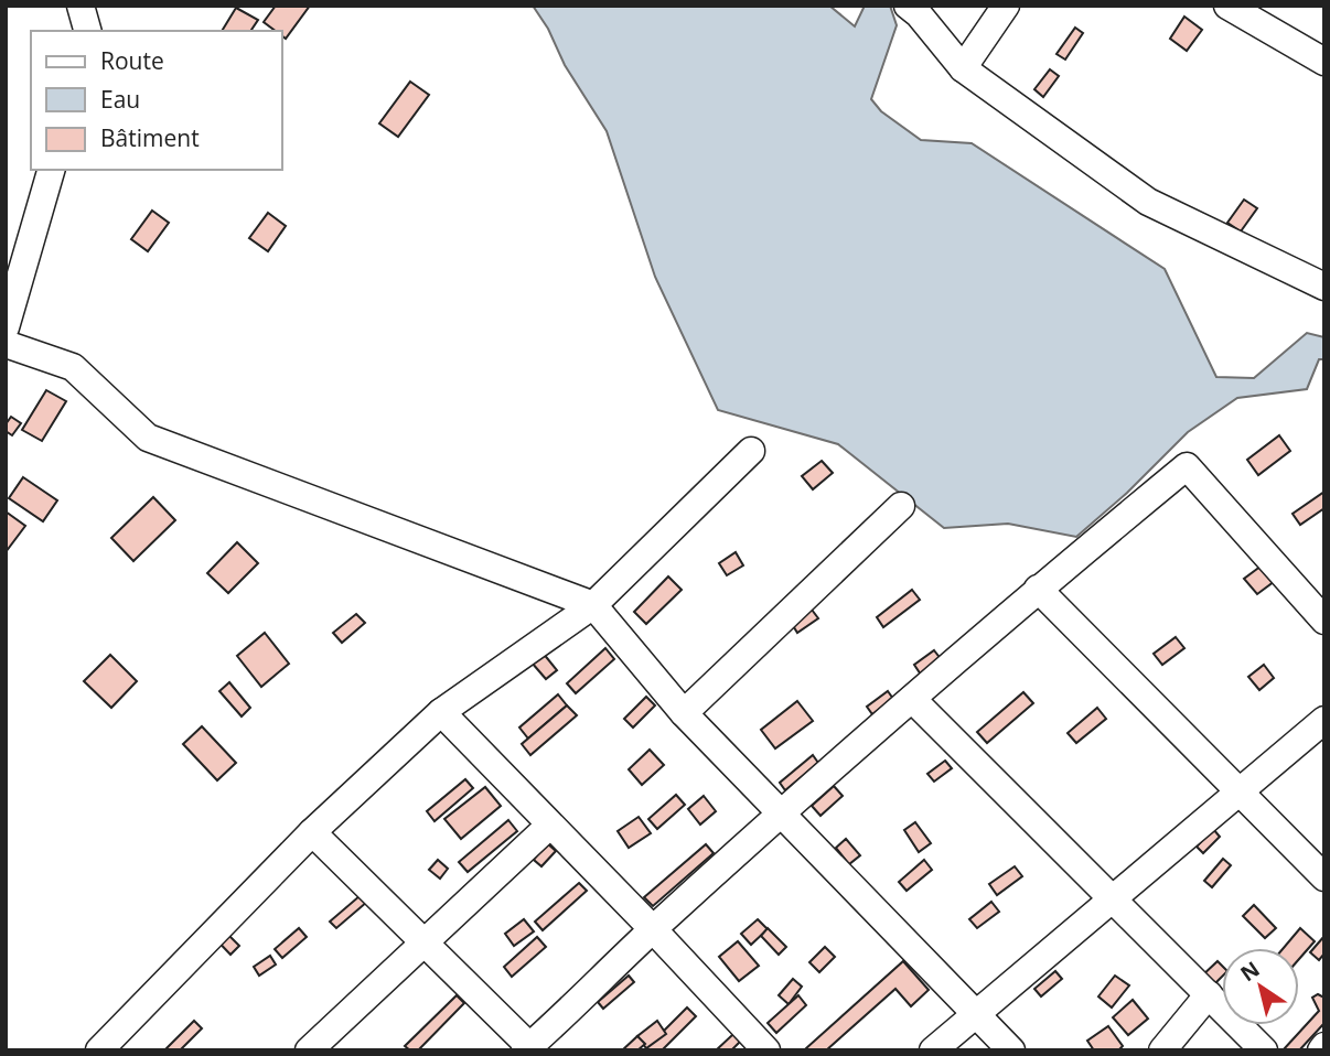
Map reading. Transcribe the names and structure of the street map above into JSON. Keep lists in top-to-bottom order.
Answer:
{
  "legend": ["Route", "Eau", "Bâtiment"],
  "north": "top left"
}
